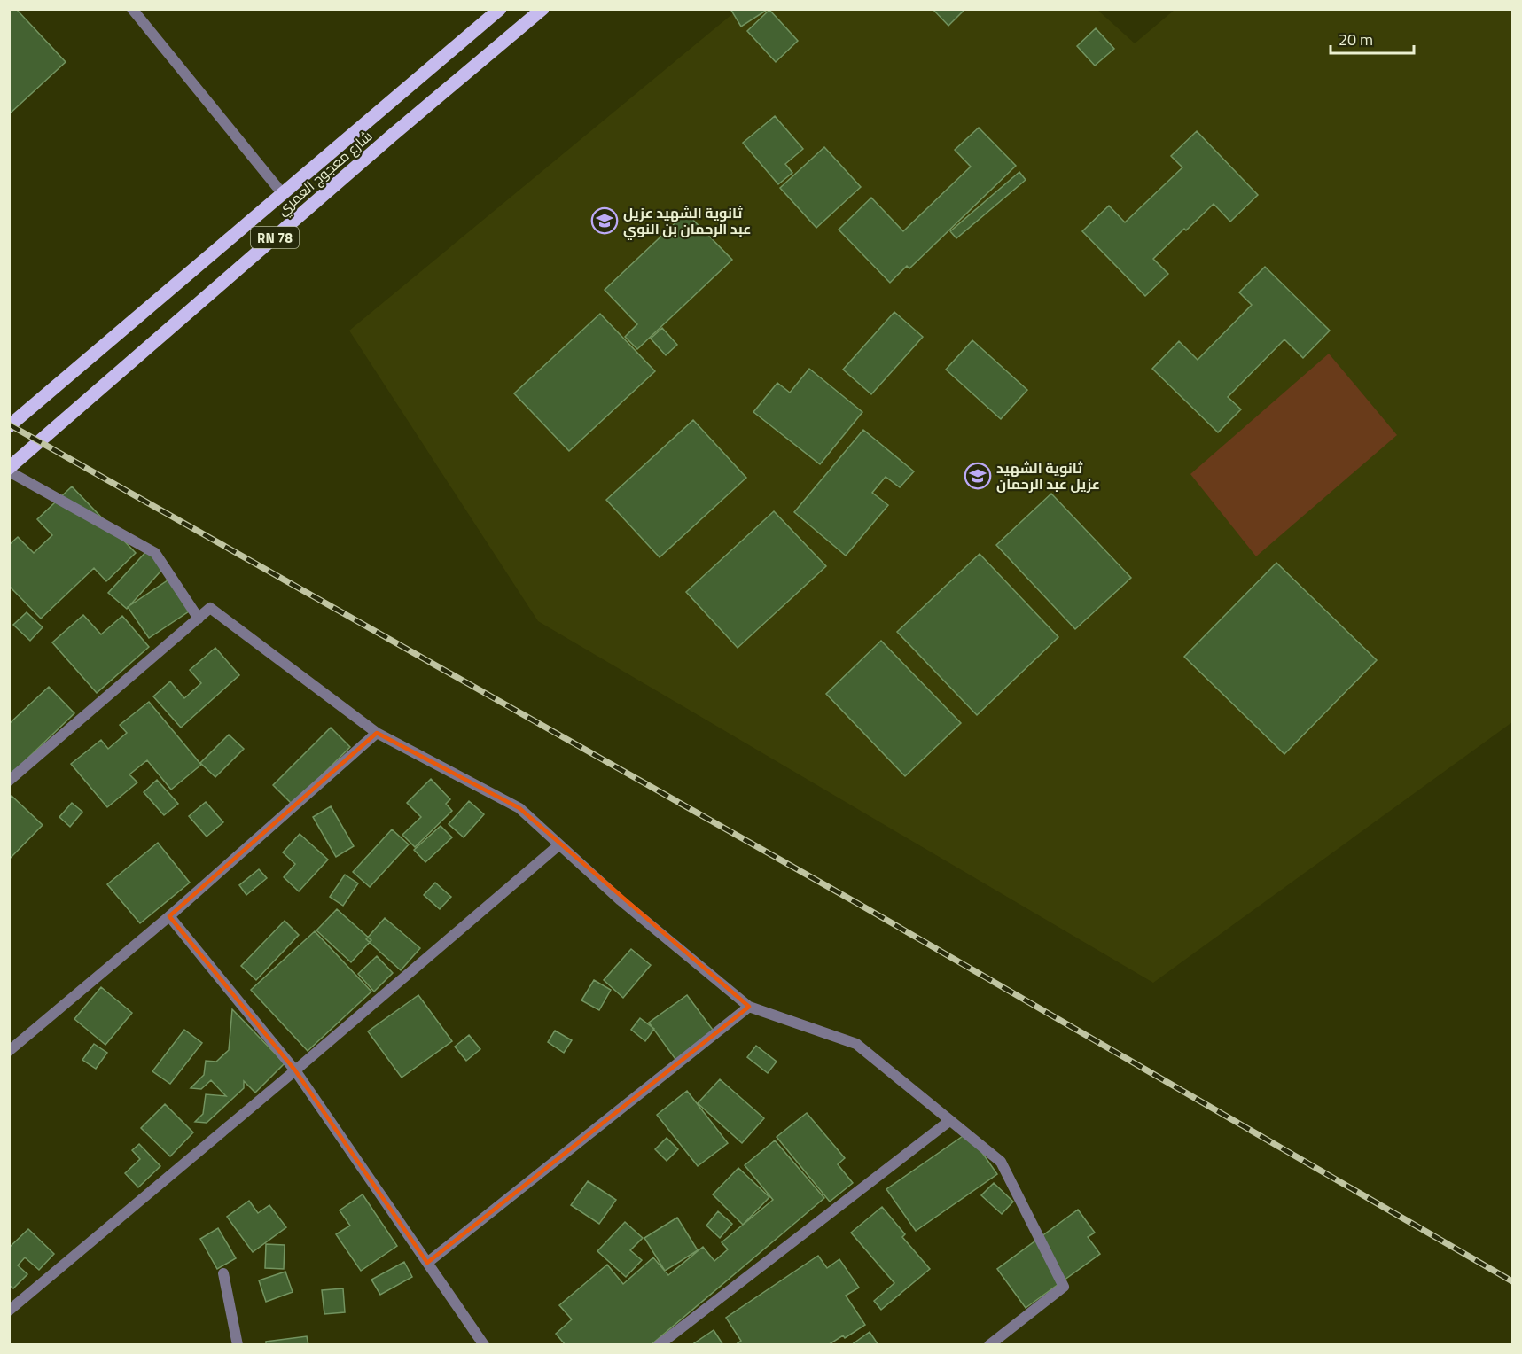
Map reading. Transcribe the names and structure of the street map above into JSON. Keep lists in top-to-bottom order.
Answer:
{
  "streets": {
    "main road": ["شارع معجوج العمري", "RN 78"]
  },
  "places": {
    "school or university": ["ثانوية الشهيد عزيل عبد الرحمان بن النوي", "ثانوية الشهيد عزيل عبد الرحمان"]
  },
  "scale_bar": "20 m"
}
